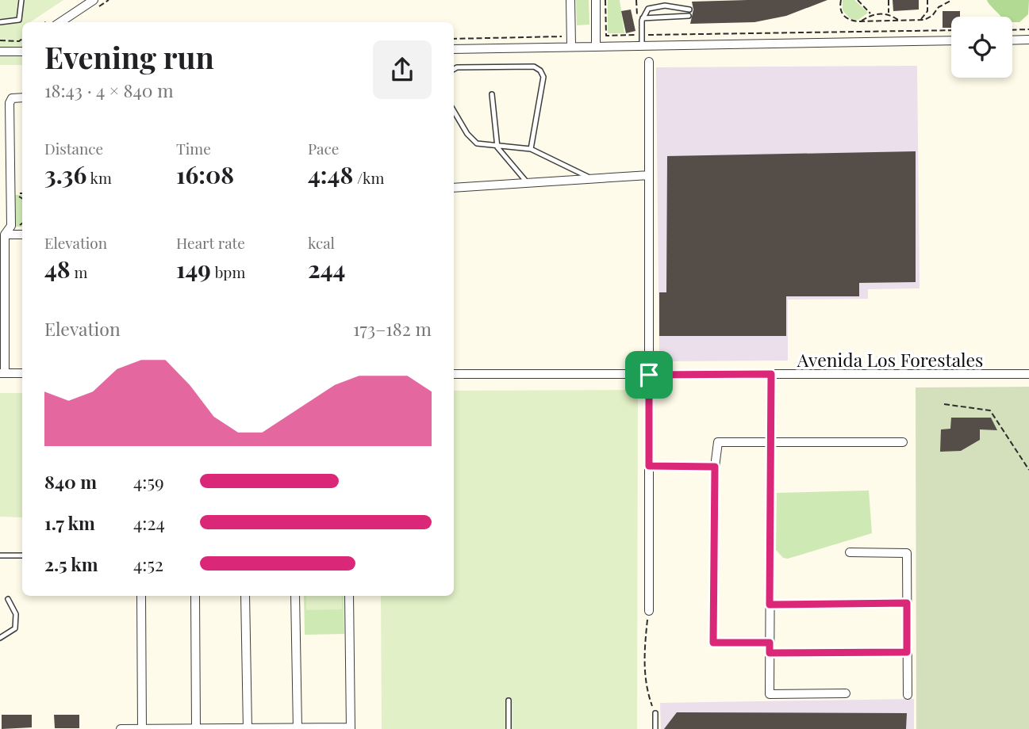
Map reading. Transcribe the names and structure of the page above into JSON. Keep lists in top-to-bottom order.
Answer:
{
  "streets": {
    "street": ["Avenida Los Forestales"]
  },
  "page": {
    "heading": ["Evening run", "18:43 · 4 × 840 m"],
    "stats": [
      ["Distance", "3.36 km"],
      ["Time", "16:08"],
      ["Pace", "4:48 /km"],
      ["Elevation", "48 m"],
      ["Heart rate", "149 bpm"],
      ["kcal", "244"]
    ],
    "chart": ["Elevation", "173–182 m"],
    "list": [
      {
        "name": "840 m",
        "note": "4:59"
      },
      {
        "name": "1.7 km",
        "note": "4:24"
      },
      {
        "name": "2.5 km",
        "note": "4:52"
      }
    ]
  }
}
